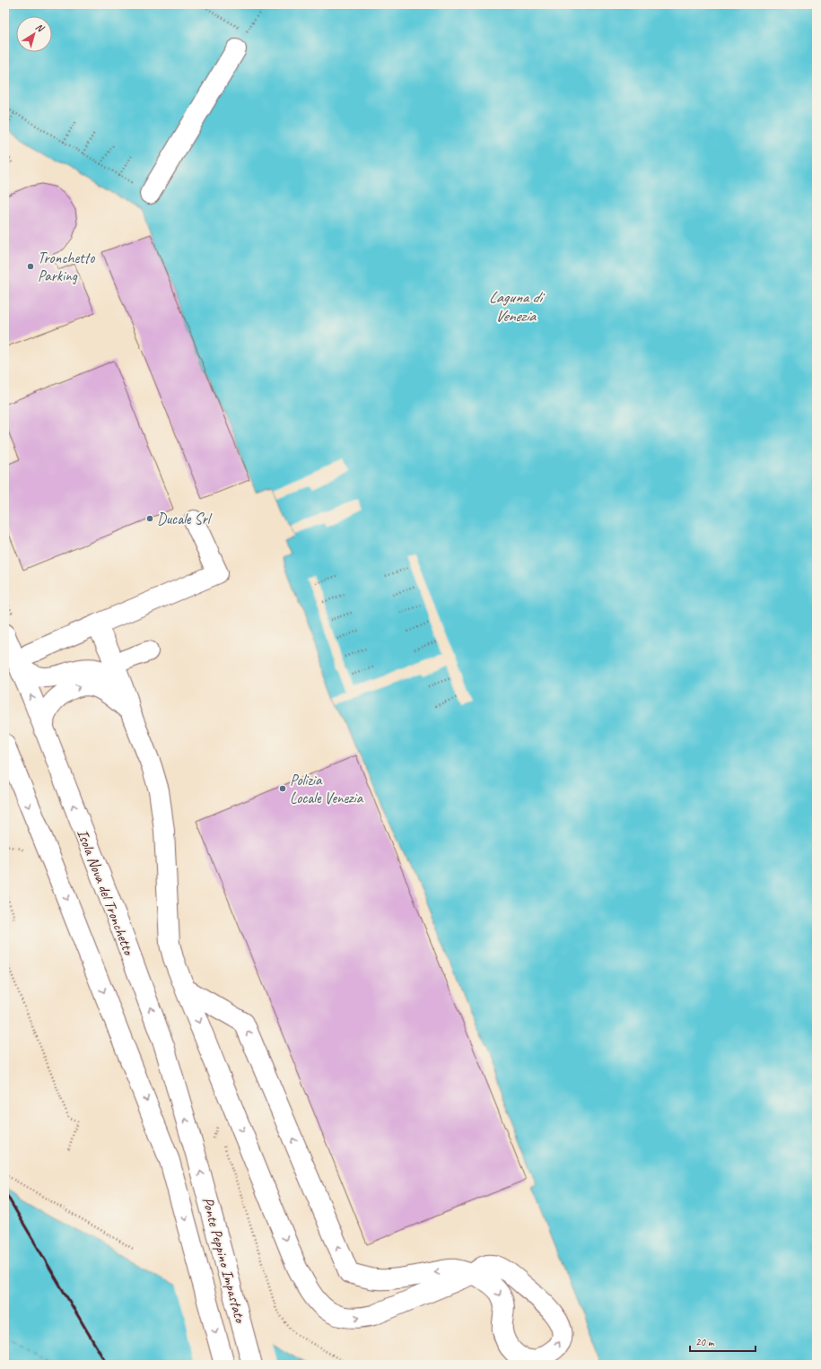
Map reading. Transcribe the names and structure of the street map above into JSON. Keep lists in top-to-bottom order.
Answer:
{
  "streets": {
    "street": ["Isola Nova del Tronchetto", "Ponte Peppino Impastato"]
  },
  "crossings": [
    ["Isola Nova del Tronchetto", "Ponte Peppino Impastato"]
  ],
  "water": ["Laguna di Venezia"],
  "places": ["Tronchetto Parking", "Ducale Srl", "Polizia Locale Venezia"],
  "scale_bar": "20 m",
  "north": "top right"
}
